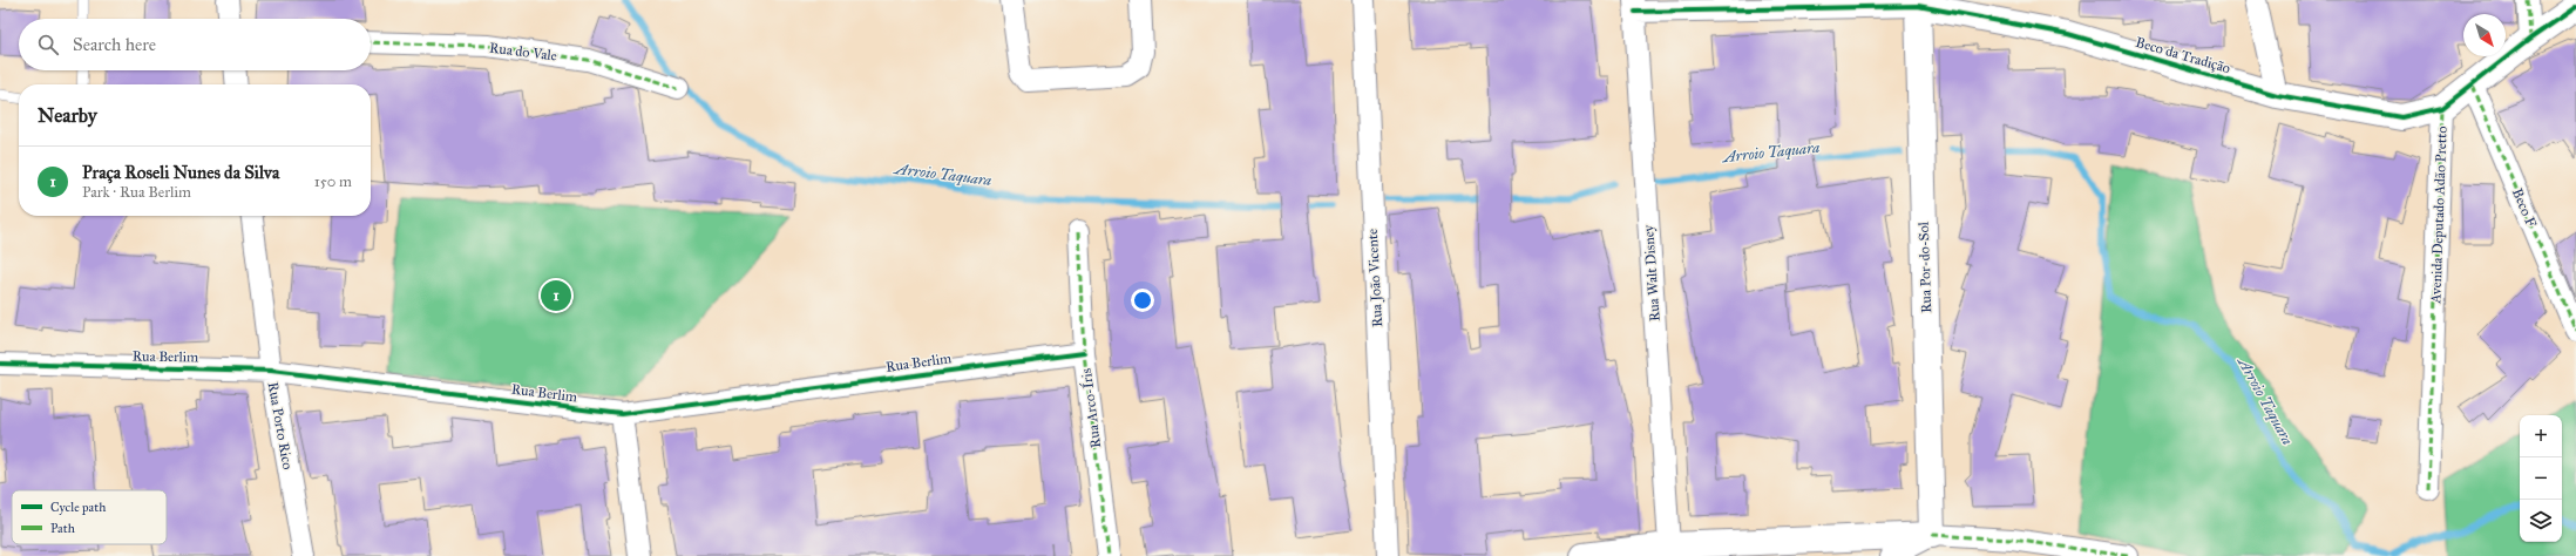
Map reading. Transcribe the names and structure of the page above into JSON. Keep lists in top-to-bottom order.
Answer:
{
  "streets": {
    "street": [
      "Rua do Vale",
      "Beco da Tradição",
      "Beco F",
      "Avenida Deputado Adão Pretto",
      "Rua Por-do-Sol",
      "Rua Walt Disney",
      "Rua João Vicente",
      "Rua Berlim",
      "Rua Arco-Íris",
      "Rua Porto Rico"
    ]
  },
  "crossings": [
    ["Beco da Tradição", "Avenida Deputado Adão Pretto"],
    ["Beco da Tradição", "Rua Por-do-Sol"],
    ["Beco F", "Avenida Deputado Adão Pretto"],
    ["Rua Berlim", "Rua Arco-Íris"],
    ["Rua Berlim", "Rua Porto Rico"]
  ],
  "water": ["Arroio Taquara"],
  "legend": ["Cycle path", "Path"],
  "north": "bottom right",
  "page": {
    "search": "Search here",
    "heading": "Nearby",
    "list": [
      {
        "mark": "1",
        "name": "Praça Roseli Nunes da Silva",
        "note": "Park · Rua Berlim",
        "value": "150 m"
      }
    ],
    "pins": "1",
    "map_buttons": ["+", "−"]
  }
}
